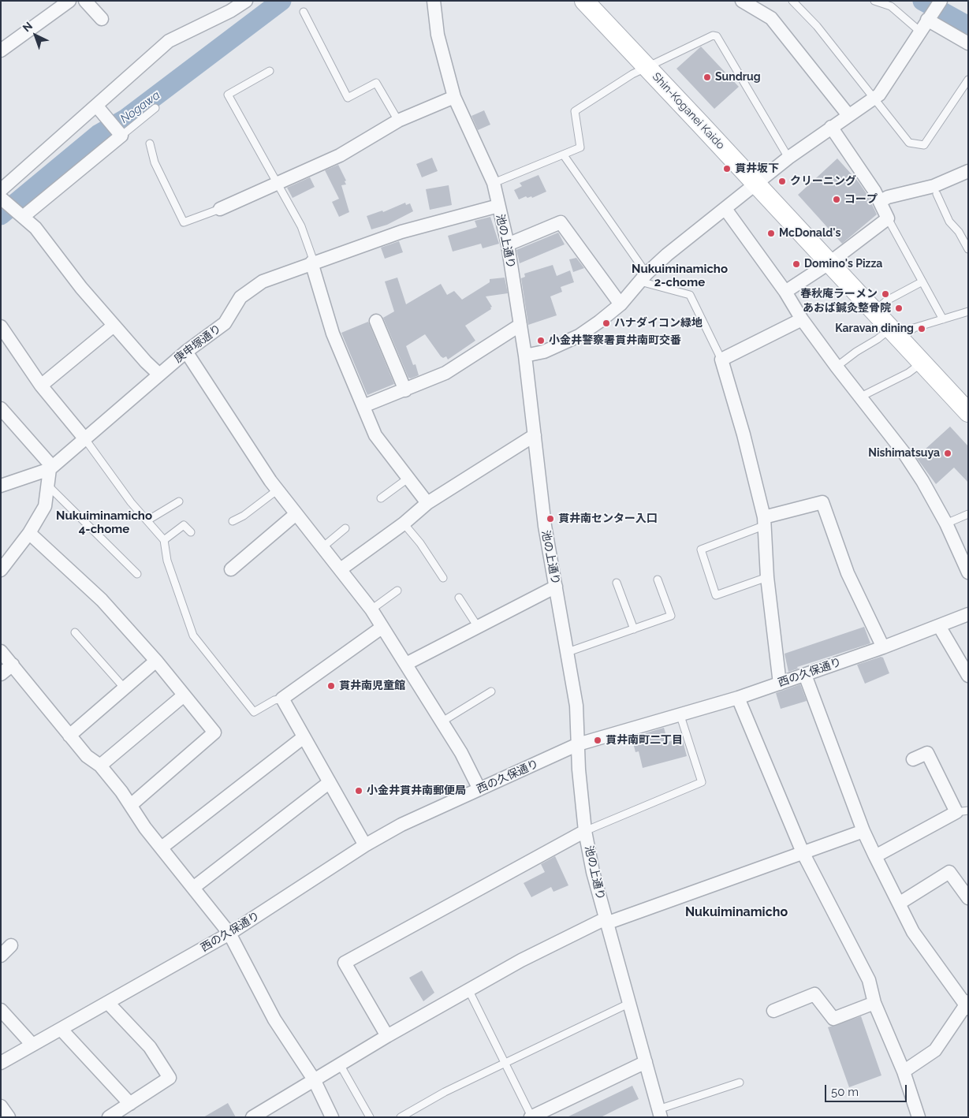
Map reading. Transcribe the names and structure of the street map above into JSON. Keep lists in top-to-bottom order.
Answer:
{
  "streets": {
    "main road": ["Shin-Koganei Kaido"],
    "street": ["池の上通り", "庚申塚通り", "西の久保通り"]
  },
  "crossings": [
    ["池の上通り", "庚申塚通り"],
    ["池の上通り", "西の久保通り"]
  ],
  "districts": ["Nukuiminamicho 2-chome", "Nukuiminamicho 4-chome", "Nukuiminamicho"],
  "water": ["Nogawa"],
  "places": [
    "Sundrug",
    "貫井坂下",
    "クリーニング",
    "コープ",
    "McDonald's",
    "Domino's Pizza",
    "春秋庵ラーメン",
    "あおば鍼灸整骨院",
    "ハナダイコン緑地",
    "Karavan dining",
    "小金井警察署貫井南町交番",
    "Nishimatsuya",
    "貫井南センター入口",
    "貫井南児童館",
    "貫井南町二丁目",
    "小金井貫井南郵便局"
  ],
  "scale_bar": "50 m",
  "north": "top left"
}
